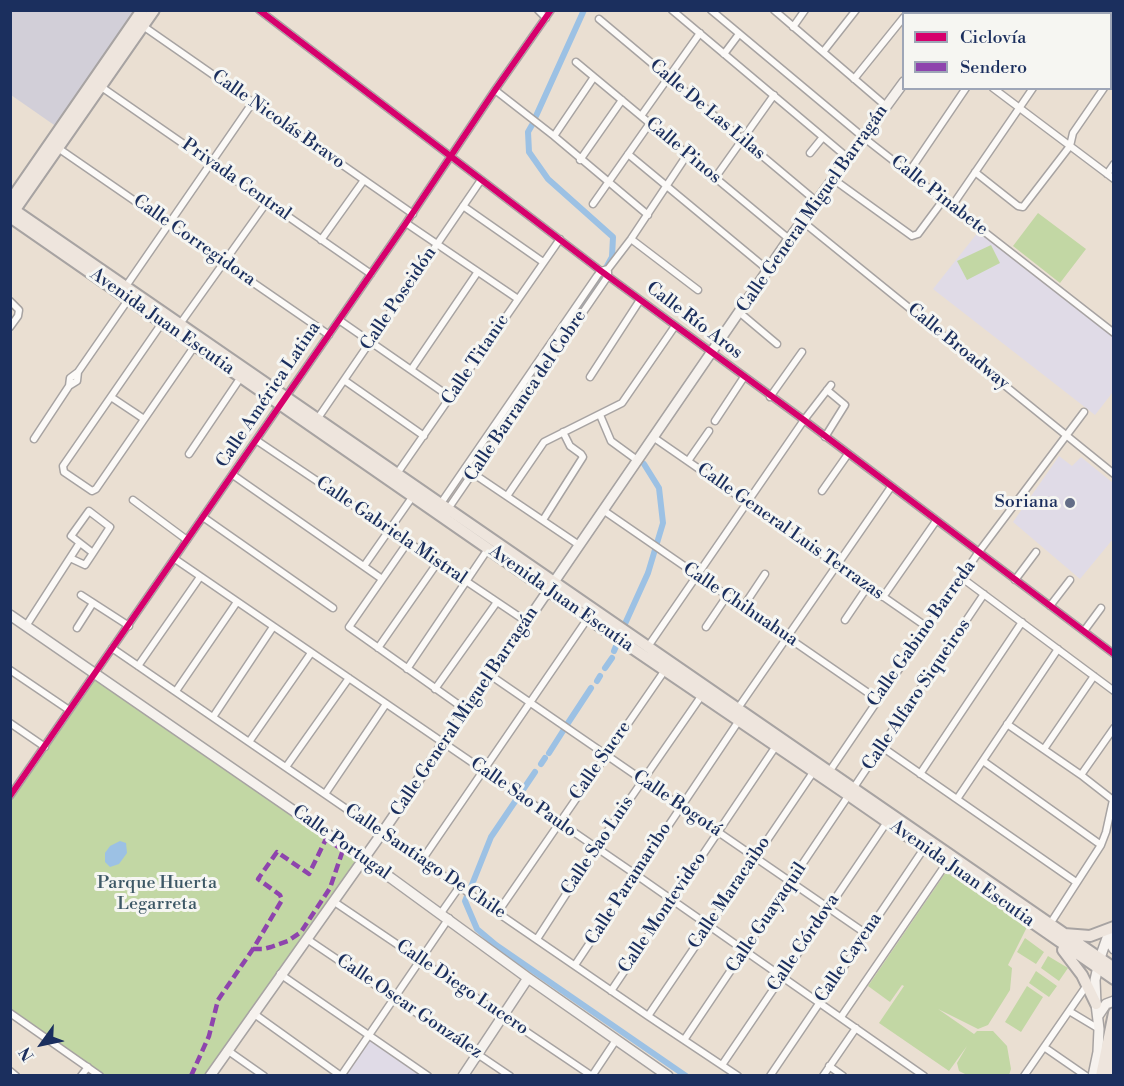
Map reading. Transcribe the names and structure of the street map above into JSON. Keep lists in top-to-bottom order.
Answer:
{
  "streets": {
    "main road": ["Calle General Miguel Barragán", "Avenida Juan Escutia", "Calle Portugal"],
    "street": [
      "Calle De Las Lilas",
      "Calle Nicolás Bravo",
      "Calle Pinos",
      "Privada Central",
      "Calle Pinabete",
      "Calle Corregidora",
      "Calle Poseidón",
      "Calle Río Aros",
      "Calle Broadway",
      "Calle Titanic",
      "Calle América Latina",
      "Calle Barranca del Cobre",
      "Calle Gabriela Mistral",
      "Calle General Luis Terrazas",
      "Calle Chihuahua",
      "Calle Gabino Barreda",
      "Calle Alfaro Siqueiros",
      "Calle Sucre",
      "Calle Sao Paulo",
      "Calle Bogotá",
      "Calle Sao Luis",
      "Calle Santiago De Chile",
      "Calle Paramaribo",
      "Calle Maracaibo",
      "Calle Montevideo",
      "Calle Guayaquil",
      "Calle Córdova",
      "Calle Cayena",
      "Calle Diego Lucero",
      "Calle Oscar González"
    ]
  },
  "crossings": [
    ["Calle De Las Lilas", "Calle General Miguel Barragán"],
    ["Calle Nicolás Bravo", "Calle América Latina"],
    ["Calle Pinos", "Calle General Miguel Barragán"],
    ["Privada Central", "Calle América Latina"],
    ["Calle Pinabete", "Calle General Miguel Barragán"],
    ["Calle General Miguel Barragán", "Calle Río Aros"],
    ["Calle General Miguel Barragán", "Avenida Juan Escutia"],
    ["Calle General Miguel Barragán", "Calle Broadway"],
    ["Calle General Miguel Barragán", "Calle Gabriela Mistral"],
    ["Calle General Miguel Barragán", "Calle General Luis Terrazas"],
    ["Calle General Miguel Barragán", "Calle Chihuahua"],
    ["Calle General Miguel Barragán", "Calle Sao Paulo"],
    ["Calle General Miguel Barragán", "Calle Bogotá"],
    ["Calle General Miguel Barragán", "Calle Portugal"],
    ["Calle General Miguel Barragán", "Calle Santiago De Chile"],
    ["Calle General Miguel Barragán", "Calle Diego Lucero"],
    ["Calle General Miguel Barragán", "Calle Oscar González"],
    ["Calle Corregidora", "Calle América Latina"],
    ["Calle Poseidón", "Calle Río Aros"],
    ["Calle Poseidón", "Avenida Juan Escutia"],
    ["Calle Río Aros", "Calle Titanic"],
    ["Calle Río Aros", "Calle América Latina"],
    ["Calle Río Aros", "Calle Barranca del Cobre"],
    ["Calle Río Aros", "Calle Gabino Barreda"],
    ["Calle Río Aros", "Calle Paramaribo"],
    ["Avenida Juan Escutia", "Calle Titanic"],
    ["Avenida Juan Escutia", "Calle América Latina"],
    ["Avenida Juan Escutia", "Calle Barranca del Cobre"],
    ["Avenida Juan Escutia", "Calle Gabino Barreda"],
    ["Avenida Juan Escutia", "Calle Alfaro Siqueiros"],
    ["Avenida Juan Escutia", "Calle Sucre"],
    ["Avenida Juan Escutia", "Calle Sao Luis"],
    ["Avenida Juan Escutia", "Calle Paramaribo"],
    ["Avenida Juan Escutia", "Calle Maracaibo"],
    ["Avenida Juan Escutia", "Calle Montevideo"],
    ["Avenida Juan Escutia", "Calle Guayaquil"],
    ["Avenida Juan Escutia", "Calle Córdova"],
    ["Avenida Juan Escutia", "Calle Cayena"],
    ["Calle Broadway", "Calle Gabino Barreda"],
    ["Calle América Latina", "Calle Gabriela Mistral"],
    ["Calle América Latina", "Calle Sao Paulo"],
    ["Calle América Latina", "Calle Portugal"],
    ["Calle América Latina", "Calle Santiago De Chile"],
    ["Calle General Luis Terrazas", "Calle Gabino Barreda"],
    ["Calle General Luis Terrazas", "Calle Paramaribo"],
    ["Calle Chihuahua", "Calle Gabino Barreda"],
    ["Calle Chihuahua", "Calle Paramaribo"],
    ["Calle Alfaro Siqueiros", "Calle Guayaquil"],
    ["Calle Sucre", "Calle Sao Paulo"],
    ["Calle Sucre", "Calle Bogotá"],
    ["Calle Sucre", "Calle Santiago De Chile"],
    ["Calle Sao Paulo", "Calle Sao Luis"],
    ["Calle Sao Paulo", "Calle Paramaribo"],
    ["Calle Sao Paulo", "Calle Maracaibo"],
    ["Calle Sao Paulo", "Calle Montevideo"],
    ["Calle Sao Paulo", "Calle Guayaquil"],
    ["Calle Sao Paulo", "Calle Córdova"],
    ["Calle Sao Paulo", "Calle Cayena"],
    ["Calle Bogotá", "Calle Sao Luis"],
    ["Calle Bogotá", "Calle Paramaribo"],
    ["Calle Bogotá", "Calle Maracaibo"],
    ["Calle Bogotá", "Calle Montevideo"],
    ["Calle Bogotá", "Calle Guayaquil"],
    ["Calle Bogotá", "Calle Córdova"],
    ["Calle Bogotá", "Calle Cayena"],
    ["Calle Sao Luis", "Calle Santiago De Chile"],
    ["Calle Santiago De Chile", "Calle Paramaribo"],
    ["Calle Santiago De Chile", "Calle Maracaibo"],
    ["Calle Santiago De Chile", "Calle Montevideo"],
    ["Calle Santiago De Chile", "Calle Guayaquil"],
    ["Calle Santiago De Chile", "Calle Córdova"]
  ],
  "parks": ["Parque Huerta Legarreta"],
  "places": ["Soriana"],
  "legend": ["Ciclovía", "Sendero"],
  "north": "bottom left"
}
